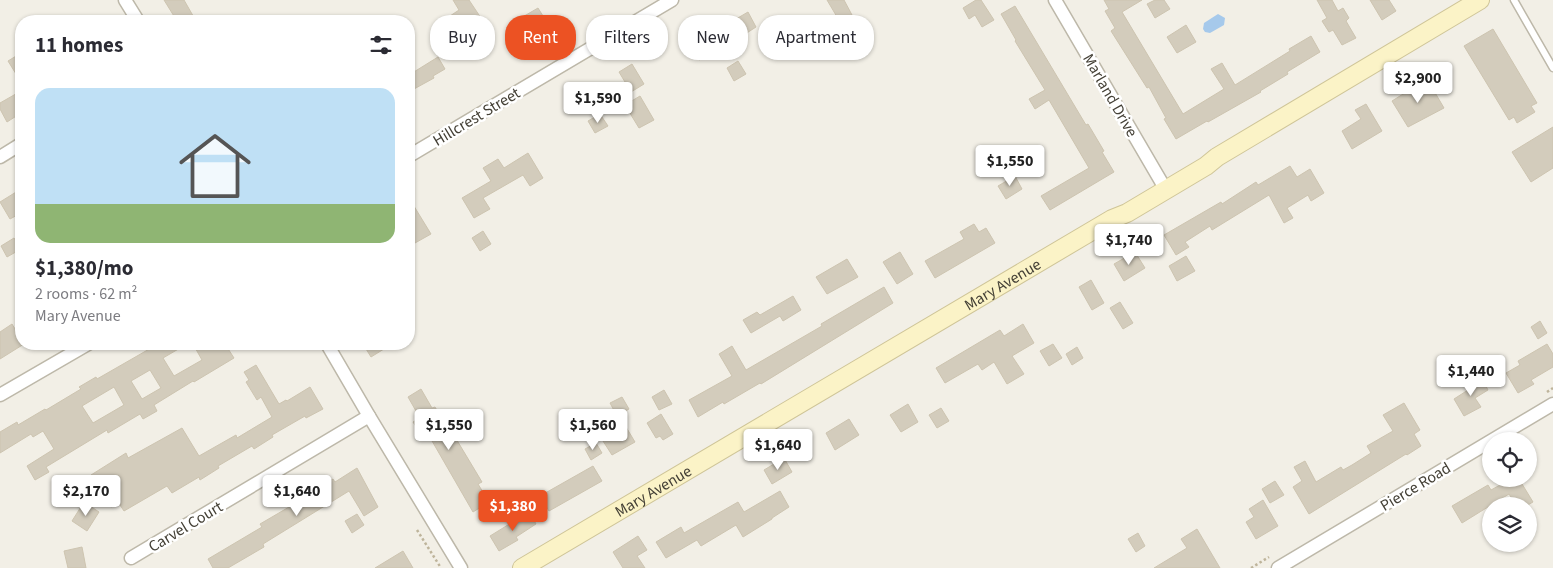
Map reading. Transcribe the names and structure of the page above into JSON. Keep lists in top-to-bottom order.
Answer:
{
  "streets": {
    "street": [
      "Marland Drive",
      "Hillcrest Street",
      "Mary Avenue",
      "Pierce Road",
      "Carvel Court"
    ]
  },
  "crossings": [
    ["Marland Drive", "Mary Avenue"]
  ],
  "page": {
    "chip": [
      "Buy",
      "Rent",
      "Filters",
      "New",
      "Apartment"
    ],
    "heading": "11 homes",
    "price": [
      "$2,900",
      "$1,590",
      "$1,550",
      "$1,740",
      "$1,440",
      "$1,550",
      "$1,560",
      "$1,640",
      "$2,170",
      "$1,640",
      "$1,380"
    ],
    "list": [
      {
        "name": "$1,380/mo",
        "note": "2 rooms · 62 m² · Mary Avenue"
      }
    ]
  }
}
